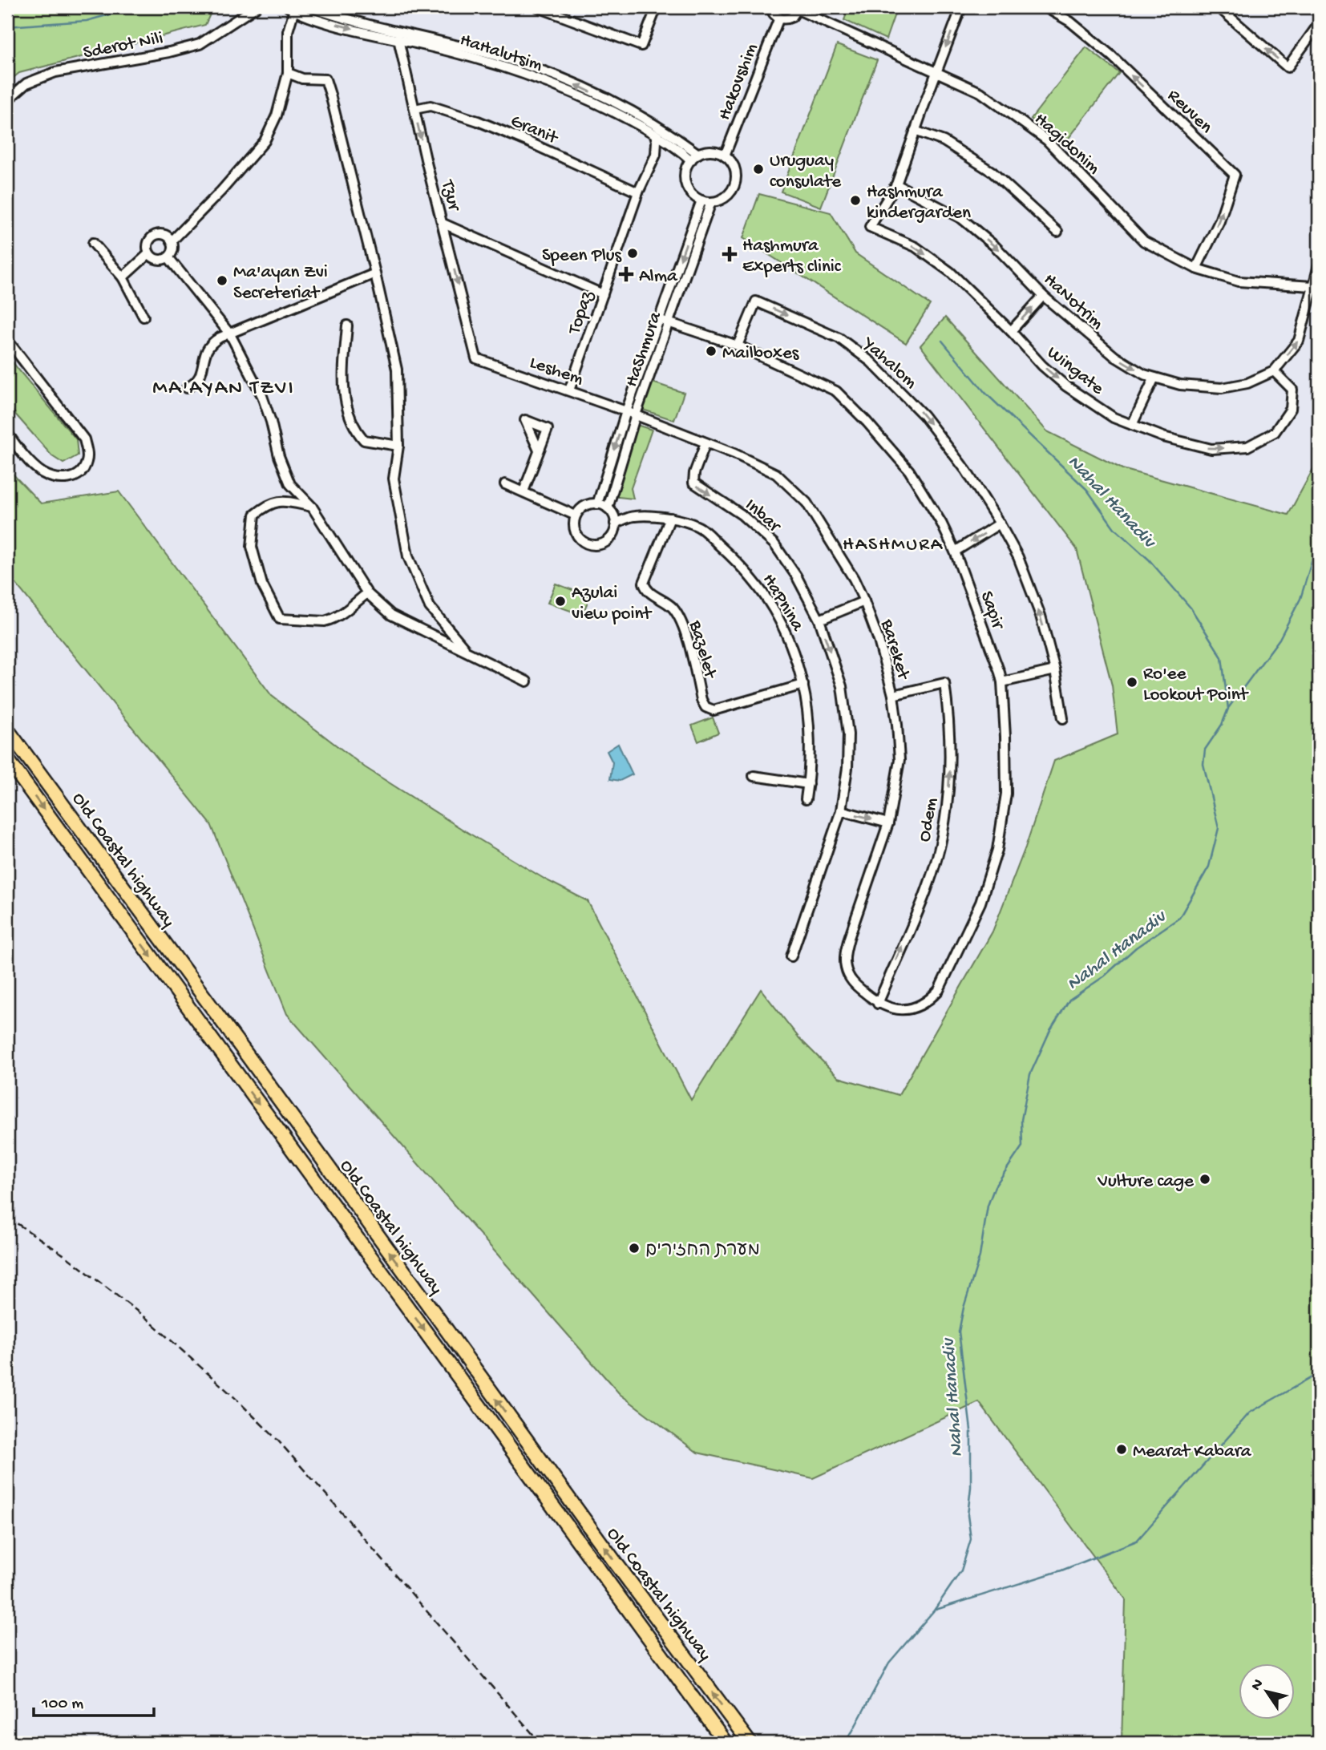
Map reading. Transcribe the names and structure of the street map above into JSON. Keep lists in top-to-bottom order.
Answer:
{
  "streets": {
    "highway": ["Old Coastal highway"],
    "street": [
      "Sderot Nili",
      "HaHalutsim",
      "Hakovshim",
      "Reuven",
      "Granit",
      "Hagidonim",
      "Tzur",
      "HaNotrim",
      "Topaz",
      "HaShmura",
      "Yahalom",
      "Leshem",
      "Wingate",
      "Inbar",
      "HaPnina",
      "Sapir",
      "Bazelet",
      "Bareket",
      "Odem"
    ]
  },
  "crossings": [
    ["HaHalutsim", "Hakovshim"],
    ["HaHalutsim", "Tzur"],
    ["HaHalutsim", "Topaz"],
    ["HaHalutsim", "HaShmura"],
    ["Hakovshim", "HaShmura"],
    ["Reuven", "Hagidonim"],
    ["Granit", "Tzur"],
    ["Granit", "Topaz"],
    ["Hagidonim", "HaNotrim"],
    ["Tzur", "Leshem"],
    ["HaNotrim", "Wingate"],
    ["Topaz", "Leshem"],
    ["HaShmura", "Leshem"],
    ["HaShmura", "HaPnina"],
    ["HaShmura", "Sapir"],
    ["HaShmura", "Bareket"],
    ["Yahalom", "Sapir"],
    ["Leshem", "Bareket"],
    ["Inbar", "Bareket"],
    ["HaPnina", "Bazelet"],
    ["Sapir", "Bareket"],
    ["Sapir", "Odem"],
    ["Bareket", "Odem"]
  ],
  "one_way": ["Reuven", "Tzur", "Inbar"],
  "districts": ["MA'AYAN TZVI", "HASHMURA"],
  "water": ["Nahal Hanadiv"],
  "places": {
    "other": [
      "Uruguay consulate",
      "Hashmura kindergarden",
      "Speen Plus",
      "Ma'ayan Zvi Secreteriat",
      "Mailboxes",
      "Azulai view point",
      "Ro'ee Lookout Point",
      "Vulture cage",
      "מערת החזירים",
      "Mearat Kabara"
    ],
    "health": ["Hashmura Experts clinic", "Alma"]
  },
  "scale_bar": "100 m",
  "north": "top left"
}
